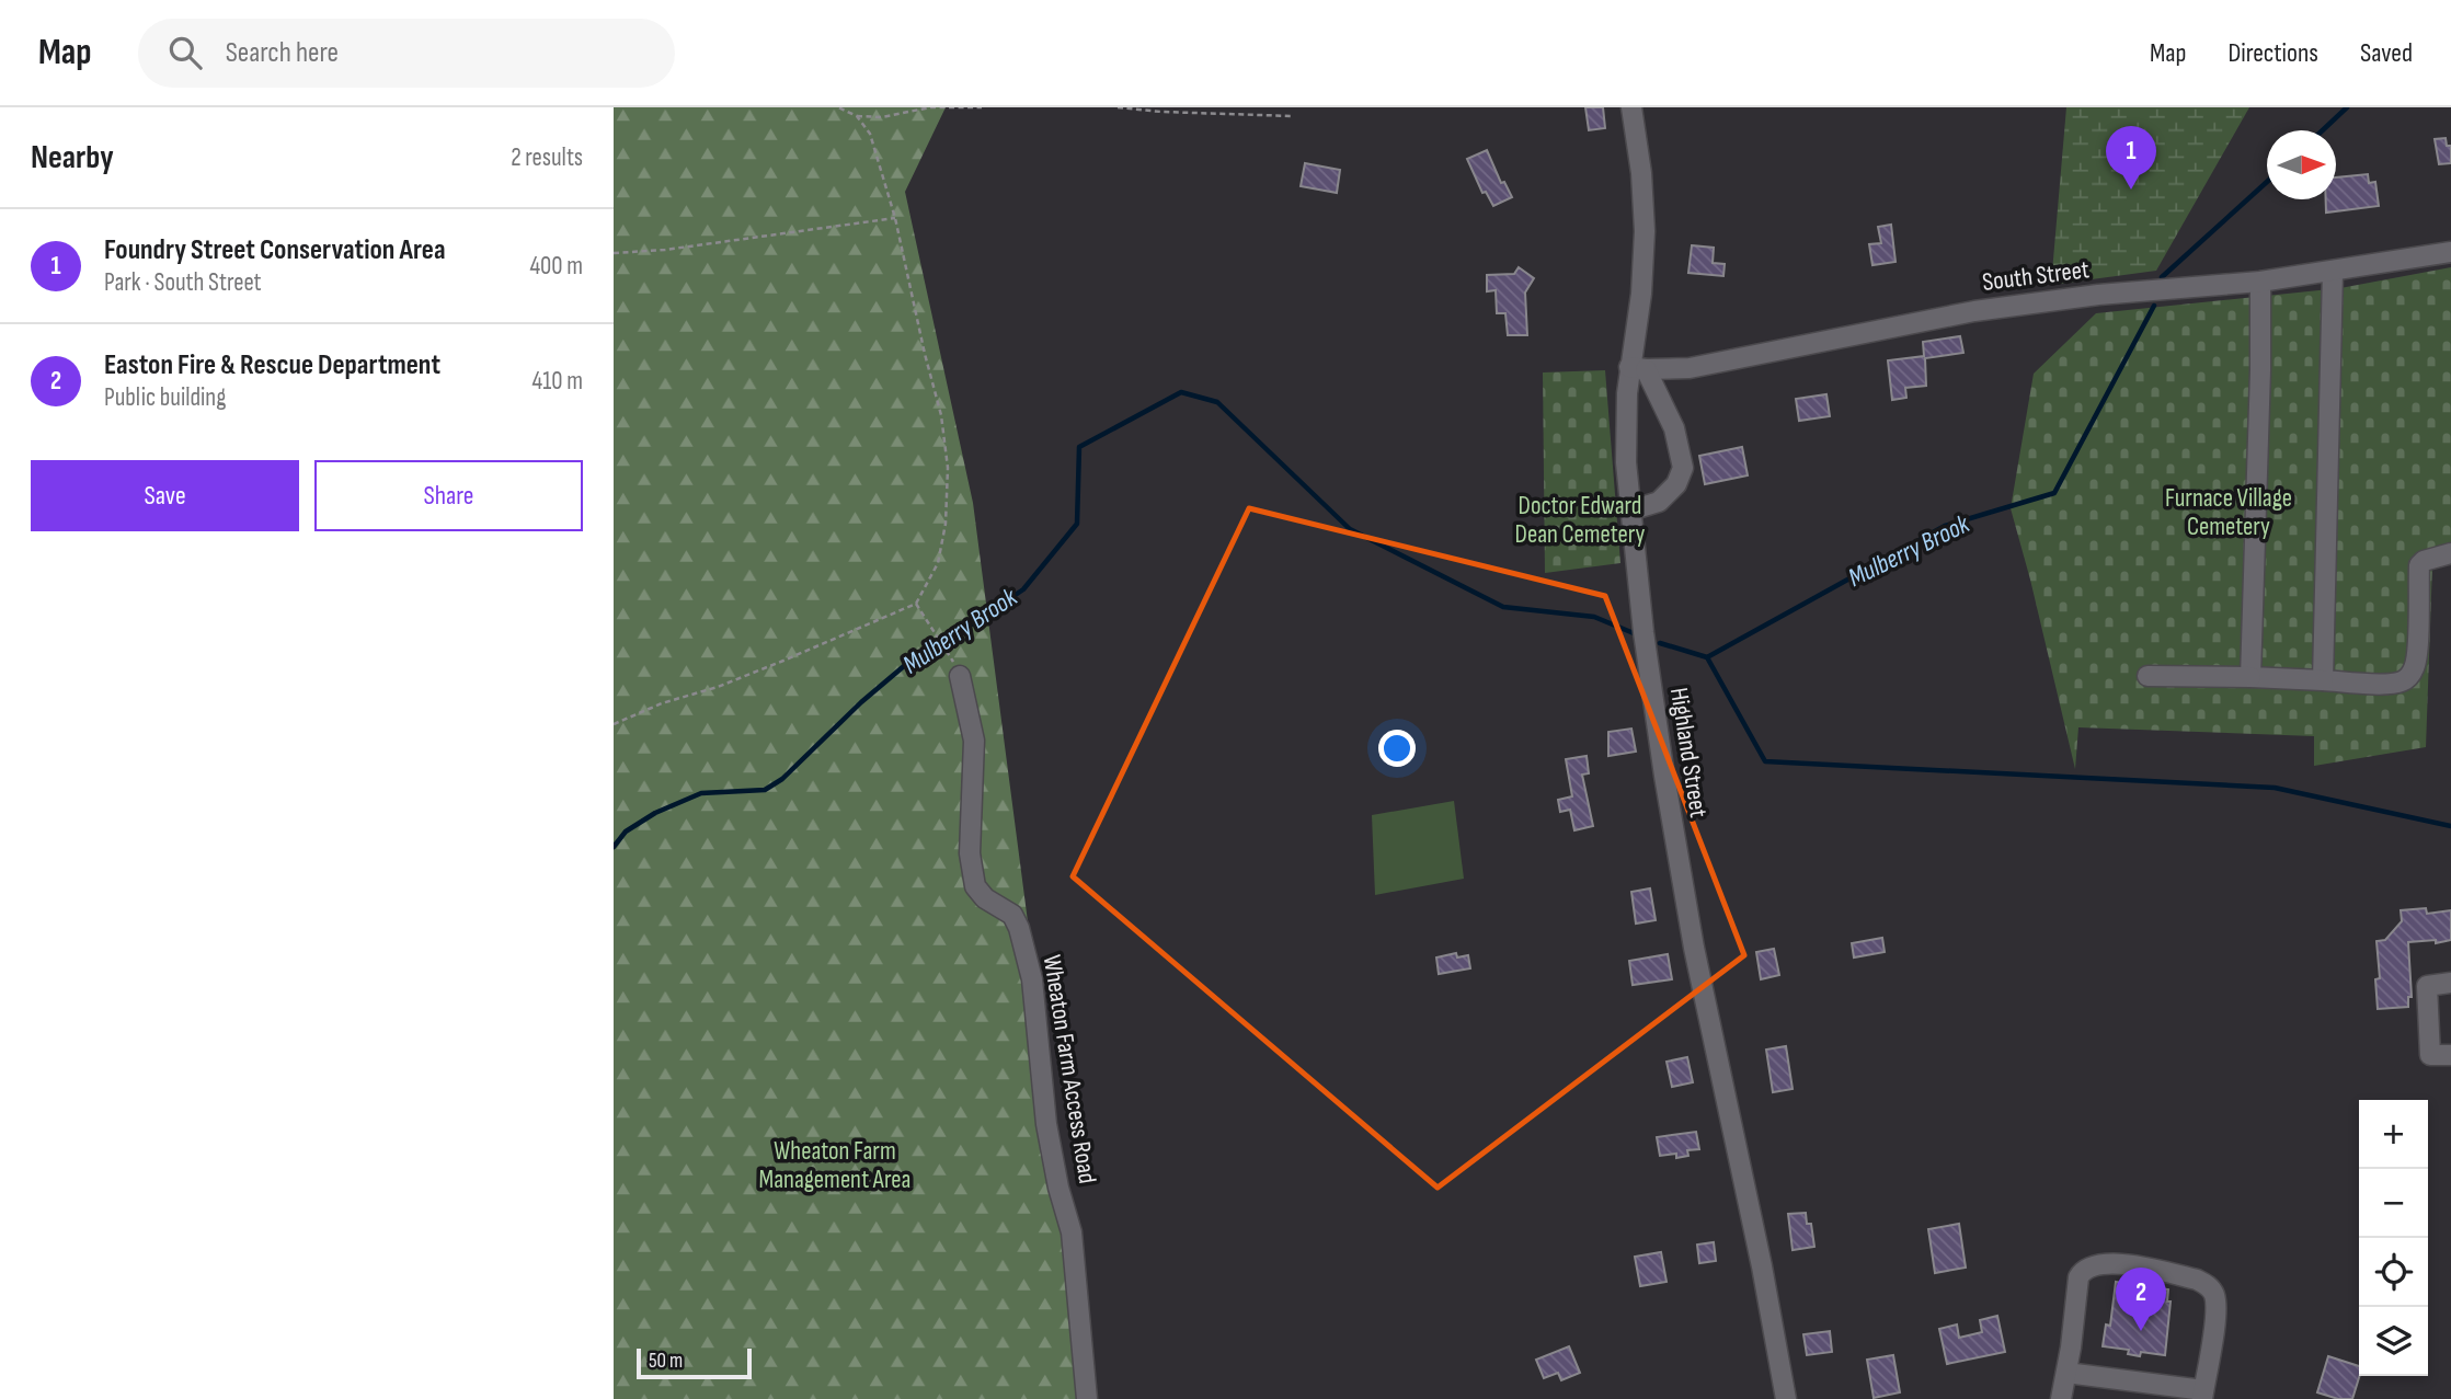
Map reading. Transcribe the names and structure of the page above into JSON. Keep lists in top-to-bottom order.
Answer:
{
  "streets": {
    "street": ["South Street", "Highland Street", "Wheaton Farm Access Road"]
  },
  "crossings": [
    ["South Street", "Highland Street"]
  ],
  "water": ["Mulberry Brook"],
  "parks": ["Furnace Village Cemetery", "Doctor Edward Dean Cemetery", "Wheaton Farm Management Area"],
  "scale_bar": "50 m",
  "north": "right",
  "page": {
    "header": "Map",
    "search": "Search here",
    "nav": ["Map", "Directions", "Saved"],
    "heading": ["Nearby", "2 results"],
    "pins": ["1", "2"],
    "list": [
      {
        "mark": "1",
        "name": "Foundry Street Conservation Area",
        "note": "Park · South Street",
        "value": "400 m"
      },
      {
        "mark": "2",
        "name": "Easton Fire & Rescue Department",
        "note": "Public building",
        "value": "410 m"
      }
    ],
    "buttons": ["Save", "Share"],
    "map_buttons": ["+", "−"],
    "scale": "50 m"
  }
}
